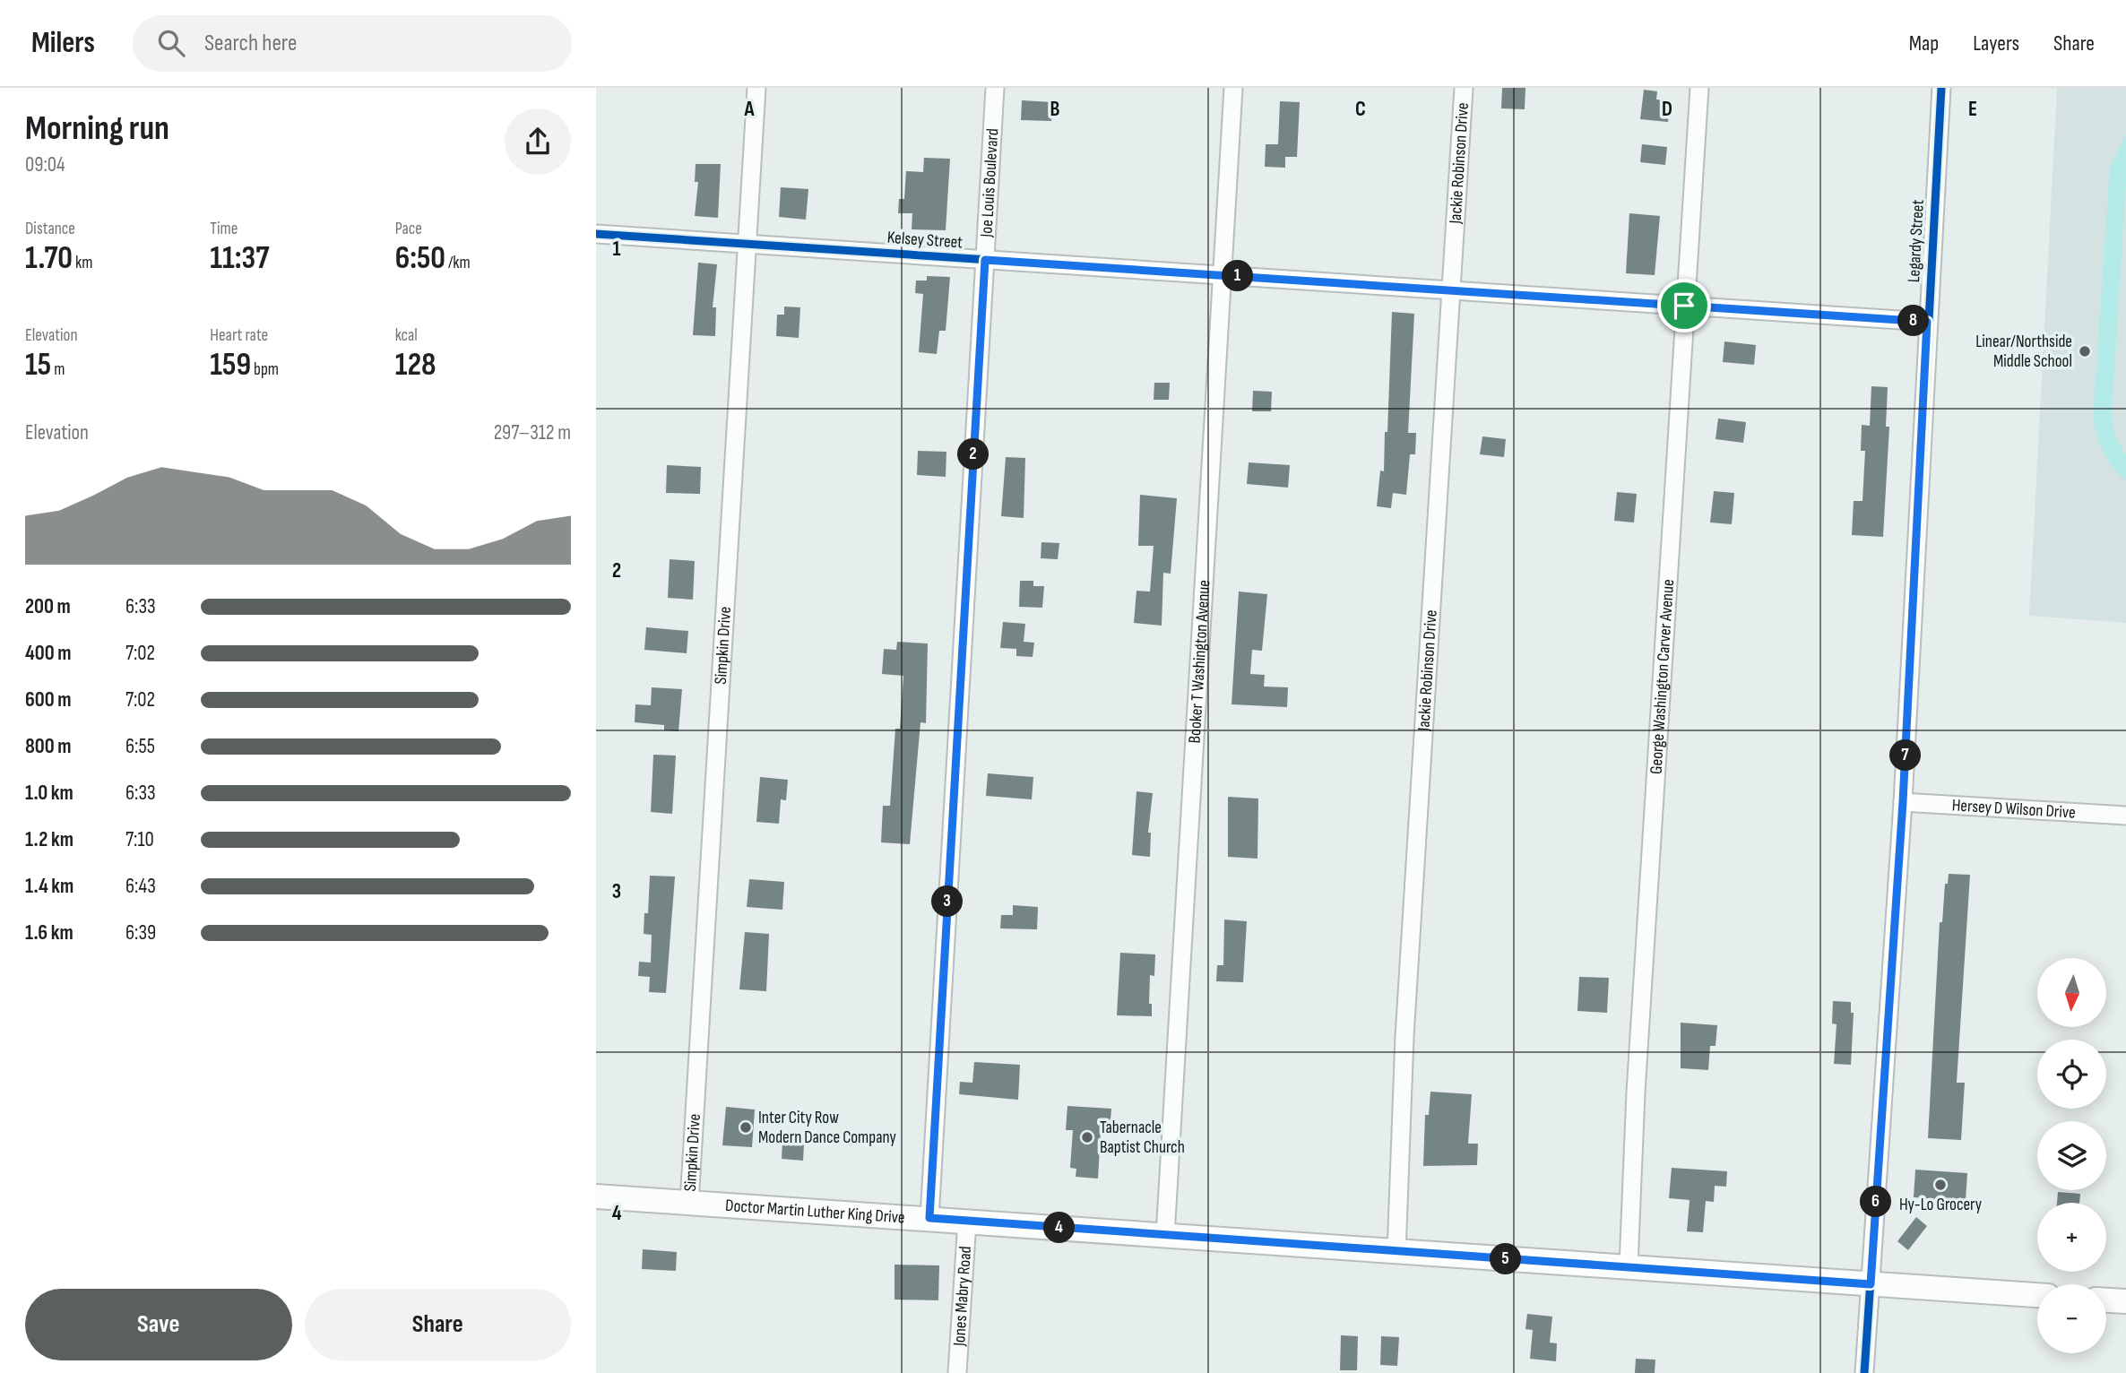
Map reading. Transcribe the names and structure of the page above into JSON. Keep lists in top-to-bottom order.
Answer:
{
  "streets": {
    "main road": ["Doctor Martin Luther King Drive"],
    "street": [
      "Jackie Robinson Drive",
      "Joe Louis Boulevard",
      "Kelsey Street",
      "Legardy Street",
      "Simpkin Drive",
      "Booker T Washington Avenue",
      "George Washington Carver Avenue",
      "Hersey D Wilson Drive",
      "Jones Mabry Road"
    ]
  },
  "crossings": [
    ["Jackie Robinson Drive", "Kelsey Street"],
    ["Jackie Robinson Drive", "Doctor Martin Luther King Drive"],
    ["Joe Louis Boulevard", "Kelsey Street"],
    ["Joe Louis Boulevard", "Doctor Martin Luther King Drive"],
    ["Kelsey Street", "Legardy Street"],
    ["Kelsey Street", "Simpkin Drive"],
    ["Kelsey Street", "Booker T Washington Avenue"],
    ["Kelsey Street", "George Washington Carver Avenue"],
    ["Legardy Street", "Hersey D Wilson Drive"],
    ["Legardy Street", "Doctor Martin Luther King Drive"],
    ["Simpkin Drive", "Doctor Martin Luther King Drive"],
    ["Booker T Washington Avenue", "Doctor Martin Luther King Drive"],
    ["George Washington Carver Avenue", "Doctor Martin Luther King Drive"],
    ["Doctor Martin Luther King Drive", "Jones Mabry Road"]
  ],
  "places": [
    "Linear/Northside Middle School",
    "Inter City Row Modern Dance Company",
    "Tabernacle Baptist Church",
    "Hy-Lo Grocery"
  ],
  "north": "bottom",
  "page": {
    "header": "Milers",
    "search": "Search here",
    "nav": ["Map", "Layers", "Share"],
    "heading": ["Morning run", "09:04"],
    "stats": [
      ["Distance", "1.70 km"],
      ["Time", "11:37"],
      ["Pace", "6:50 /km"],
      ["Elevation", "15 m"],
      ["Heart rate", "159 bpm"],
      ["kcal", "128"]
    ],
    "pins": [
      "1",
      "8",
      "2",
      "7",
      "3",
      "6",
      "4",
      "5"
    ],
    "chart": ["Elevation", "297–312 m"],
    "list": [
      {
        "name": "200 m",
        "note": "6:33"
      },
      {
        "name": "400 m",
        "note": "7:02"
      },
      {
        "name": "600 m",
        "note": "7:02"
      },
      {
        "name": "800 m",
        "note": "6:55"
      },
      {
        "name": "1.0 km",
        "note": "6:33"
      },
      {
        "name": "1.2 km",
        "note": "7:10"
      },
      {
        "name": "1.4 km",
        "note": "6:43"
      },
      {
        "name": "1.6 km",
        "note": "6:39"
      }
    ],
    "map_buttons": ["+", "−"],
    "buttons": ["Save", "Share"]
  },
  "grid": {
    "columns": [
      "A",
      "B",
      "C",
      "D",
      "E"
    ],
    "rows": [
      "1",
      "2",
      "3",
      "4"
    ]
  }
}
